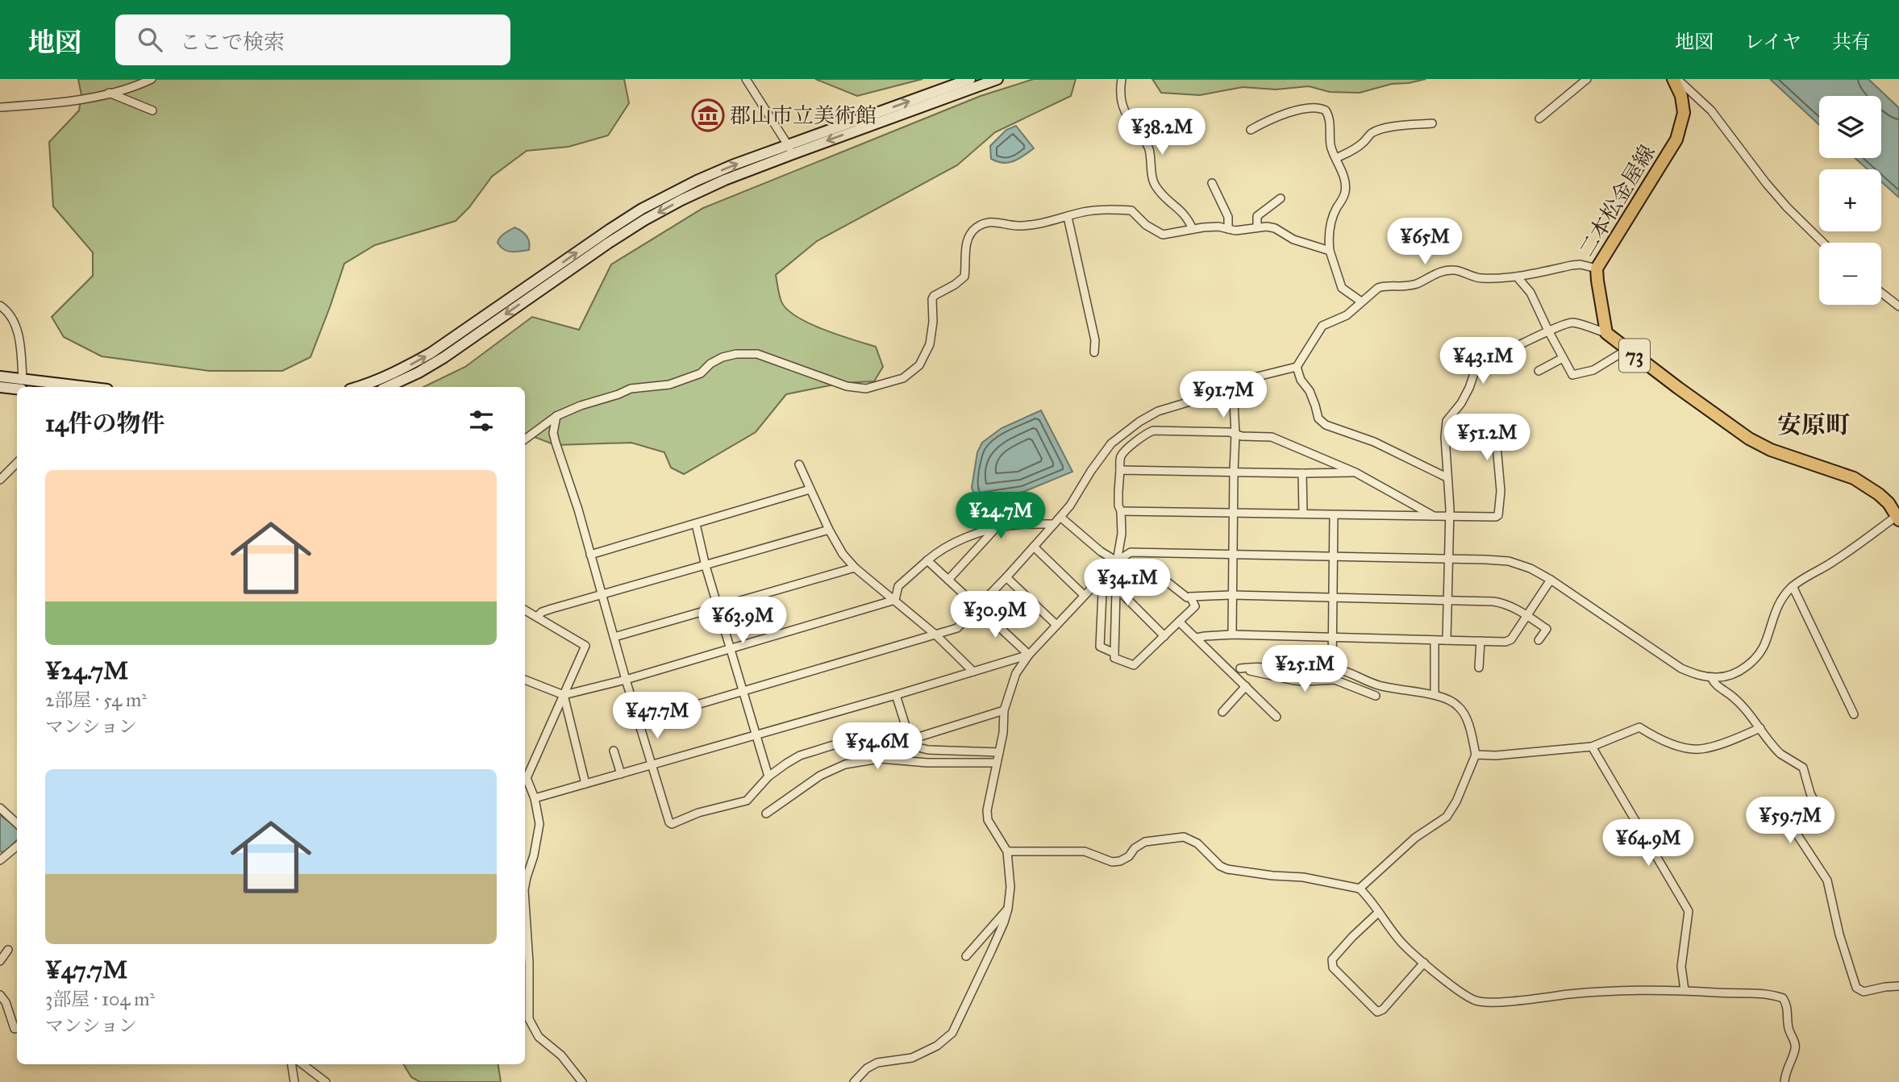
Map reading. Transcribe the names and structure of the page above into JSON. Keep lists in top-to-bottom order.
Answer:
{
  "streets": {
    "main road": ["二本松金屋線", "73"]
  },
  "crossings": [
    ["二本松金屋線", "73"]
  ],
  "districts": ["安原町"],
  "places": {
    "museum": ["郡山市立美術館"]
  },
  "page": {
    "header": "地図",
    "search": "ここで検索",
    "nav": ["地図", "レイヤ", "共有"],
    "map_buttons": ["+", "−"],
    "price": [
      "¥38.2M",
      "¥65M",
      "¥43.1M",
      "¥91.7M",
      "¥51.2M",
      "¥24.7M",
      "¥34.1M",
      "¥30.9M",
      "¥63.9M",
      "¥25.1M",
      "¥47.7M",
      "¥54.6M",
      "¥59.7M",
      "¥64.9M"
    ],
    "heading": "14件の物件",
    "list": [
      {
        "name": "¥24.7M",
        "note": "2部屋 · 54 m² · マンション"
      },
      {
        "name": "¥47.7M",
        "note": "3部屋 · 104 m² · マンション"
      }
    ]
  }
}
